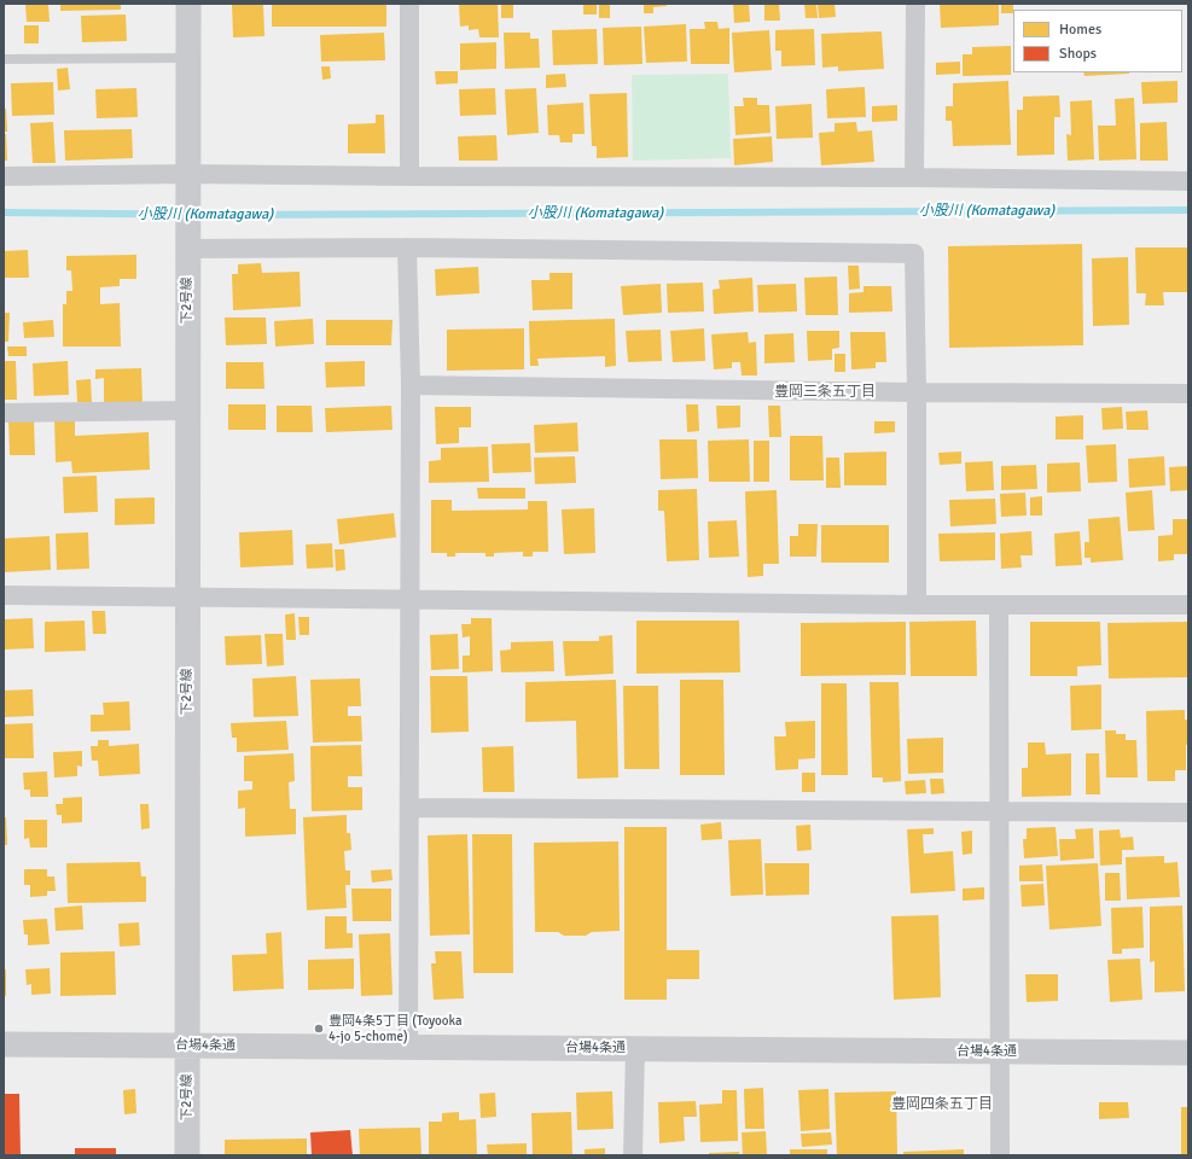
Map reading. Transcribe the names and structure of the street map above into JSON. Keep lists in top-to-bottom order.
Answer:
{
  "streets": {
    "street": ["下2号線", "台場4条通"]
  },
  "crossings": [
    ["下2号線", "台場4条通"]
  ],
  "districts": ["豊岡三条五丁目", "豊岡四条五丁目"],
  "water": ["小股川 (Komatagawa)"],
  "places": ["豊岡4条5丁目 (Toyooka 4-jo 5-chome)"],
  "legend": ["Homes", "Shops"]
}
